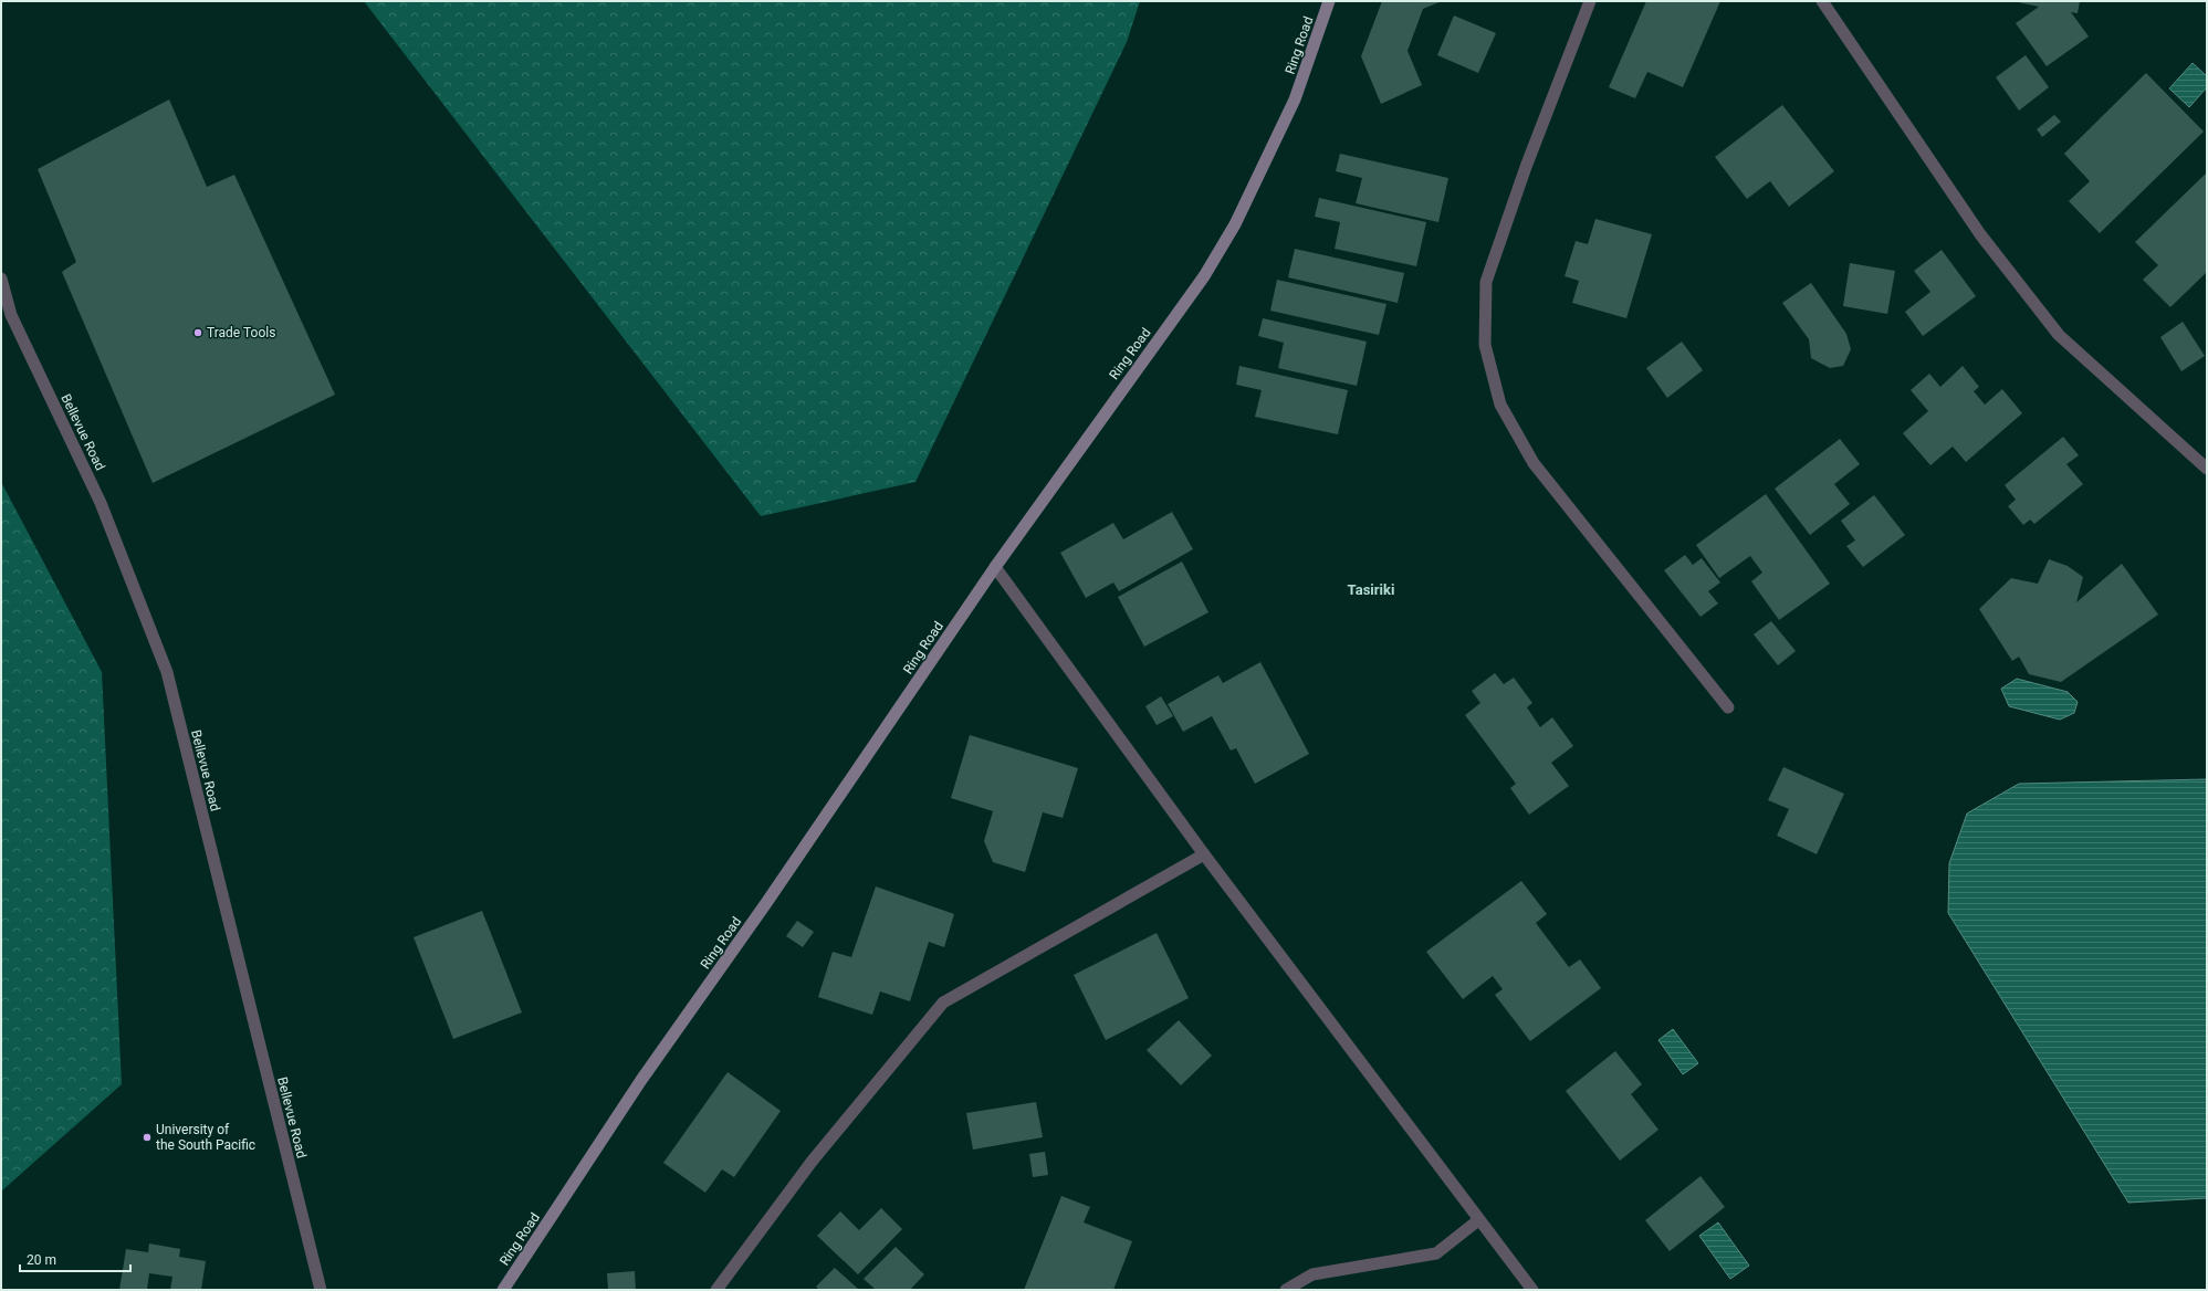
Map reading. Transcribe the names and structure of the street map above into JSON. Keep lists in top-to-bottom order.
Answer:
{
  "streets": {
    "main road": ["Ring Road"],
    "street": ["Bellevue Road"]
  },
  "districts": ["Tasiriki"],
  "places": ["Trade Tools", "University of the South Pacific"],
  "scale_bar": "20 m"
}
